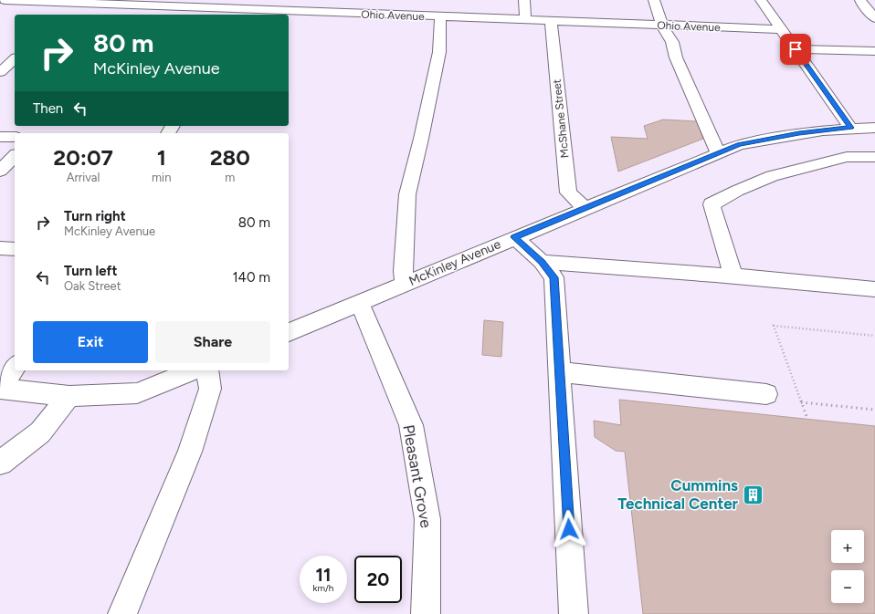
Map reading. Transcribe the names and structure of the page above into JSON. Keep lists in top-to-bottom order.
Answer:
{
  "streets": {
    "street": [
      "Ohio Avenue",
      "McShane Street",
      "McKinley Avenue",
      "Pleasant Grove"
    ]
  },
  "crossings": [
    ["Ohio Avenue", "McShane Street"],
    ["McShane Street", "McKinley Avenue"],
    ["McKinley Avenue", "Pleasant Grove"]
  ],
  "places": {
    "building": ["Cummins Technical Center"]
  },
  "page": {
    "turn": ["80 m", "McKinley Avenue"],
    "then": "Then",
    "eta": [
      "20:07",
      "Arrival",
      "1",
      "min",
      "280",
      "m"
    ],
    "list": [
      {
        "name": "Turn right",
        "note": "McKinley Avenue",
        "value": "80 m"
      },
      {
        "name": "Turn left",
        "note": "Oak Street",
        "value": "140 m"
      }
    ],
    "buttons": ["Exit", "Share"],
    "map_buttons": ["+", "−"],
    "speed": "11 km/h",
    "limit": "20"
  }
}
